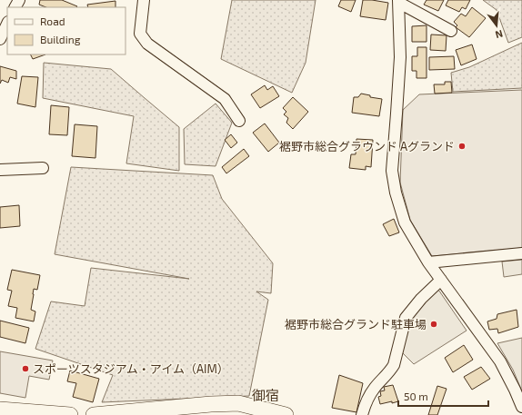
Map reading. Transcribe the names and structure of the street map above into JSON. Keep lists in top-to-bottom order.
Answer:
{
  "districts": ["御宿"],
  "places": ["裾野市総合グラウンド Aグランド", "裾野市総合グランド駐車場", "スポーツスタジアム・アイム（AIM）"],
  "legend": ["Road", "Building"],
  "scale_bar": "50 m",
  "north": "bottom"
}
